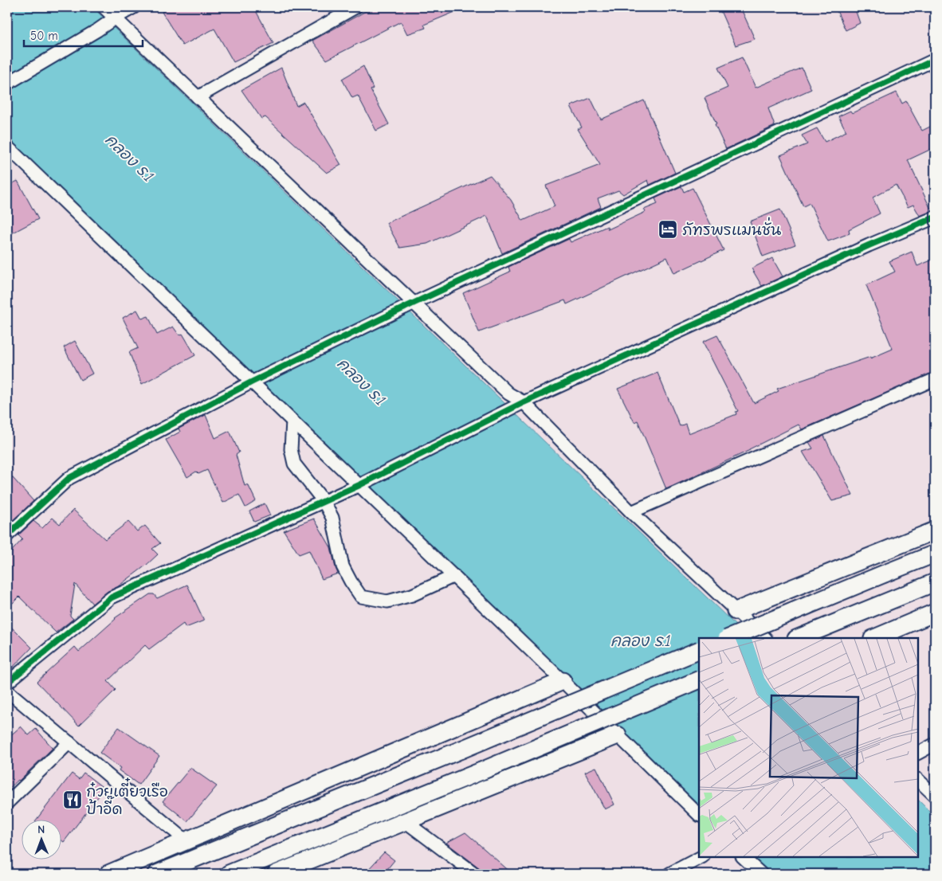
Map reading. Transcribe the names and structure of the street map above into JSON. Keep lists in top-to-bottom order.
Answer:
{
  "water": ["คลอง ร.1"],
  "places": {
    "hotel": ["ภัทรพรแมนชั่น"],
    "restaurant": ["ก๋วยเตี๋ยวเรือ ป้าอี๊ด"]
  },
  "scale_bar": "50 m",
  "north": "top"
}
